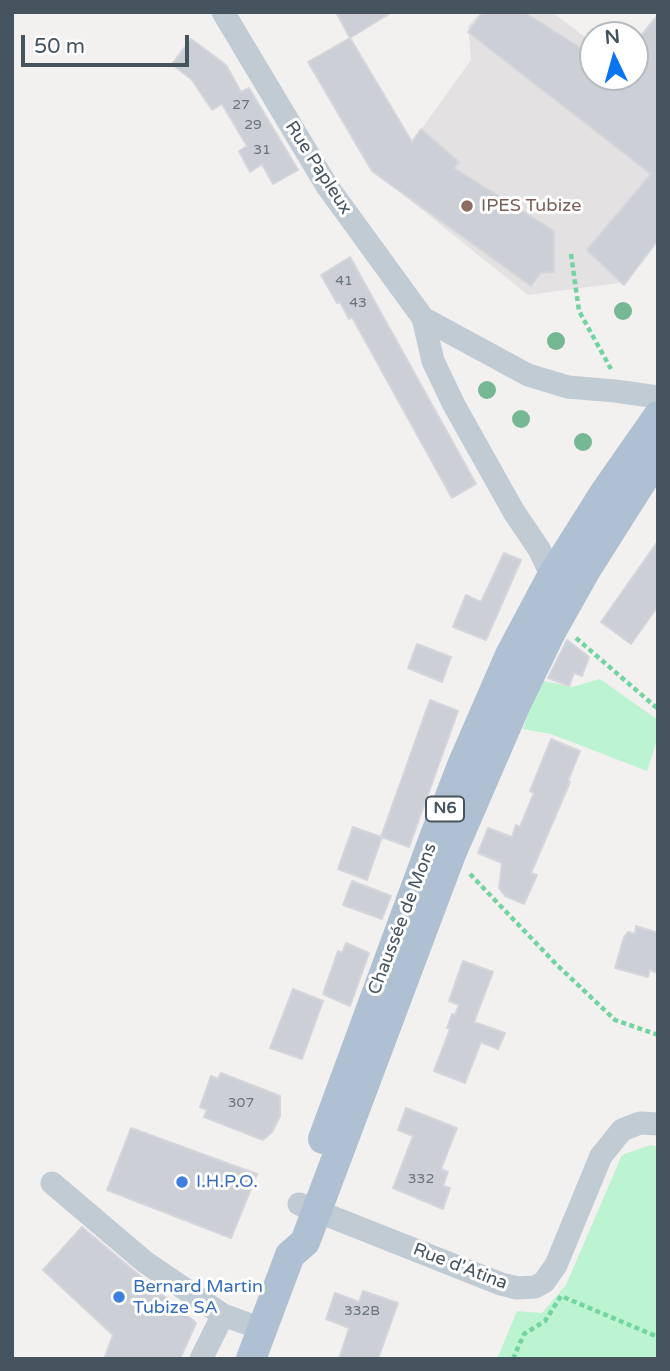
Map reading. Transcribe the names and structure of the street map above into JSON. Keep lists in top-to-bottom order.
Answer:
{
  "streets": {
    "main road": ["N6", "Chaussée de Mons"],
    "street": ["Rue Papleux", "Rue d'Atina"]
  },
  "crossings": [
    ["Rue Papleux", "Chaussée de Mons"],
    ["Chaussée de Mons", "Rue d'Atina"]
  ],
  "places": ["IPES Tubize", "I.H.P.O.", "Bernard Martin Tubize SA"],
  "house_numbers": [
    "27",
    "29",
    "31",
    "41",
    "43",
    "307",
    "332",
    "332B"
  ],
  "scale_bar": "50 m",
  "north": "top"
}
